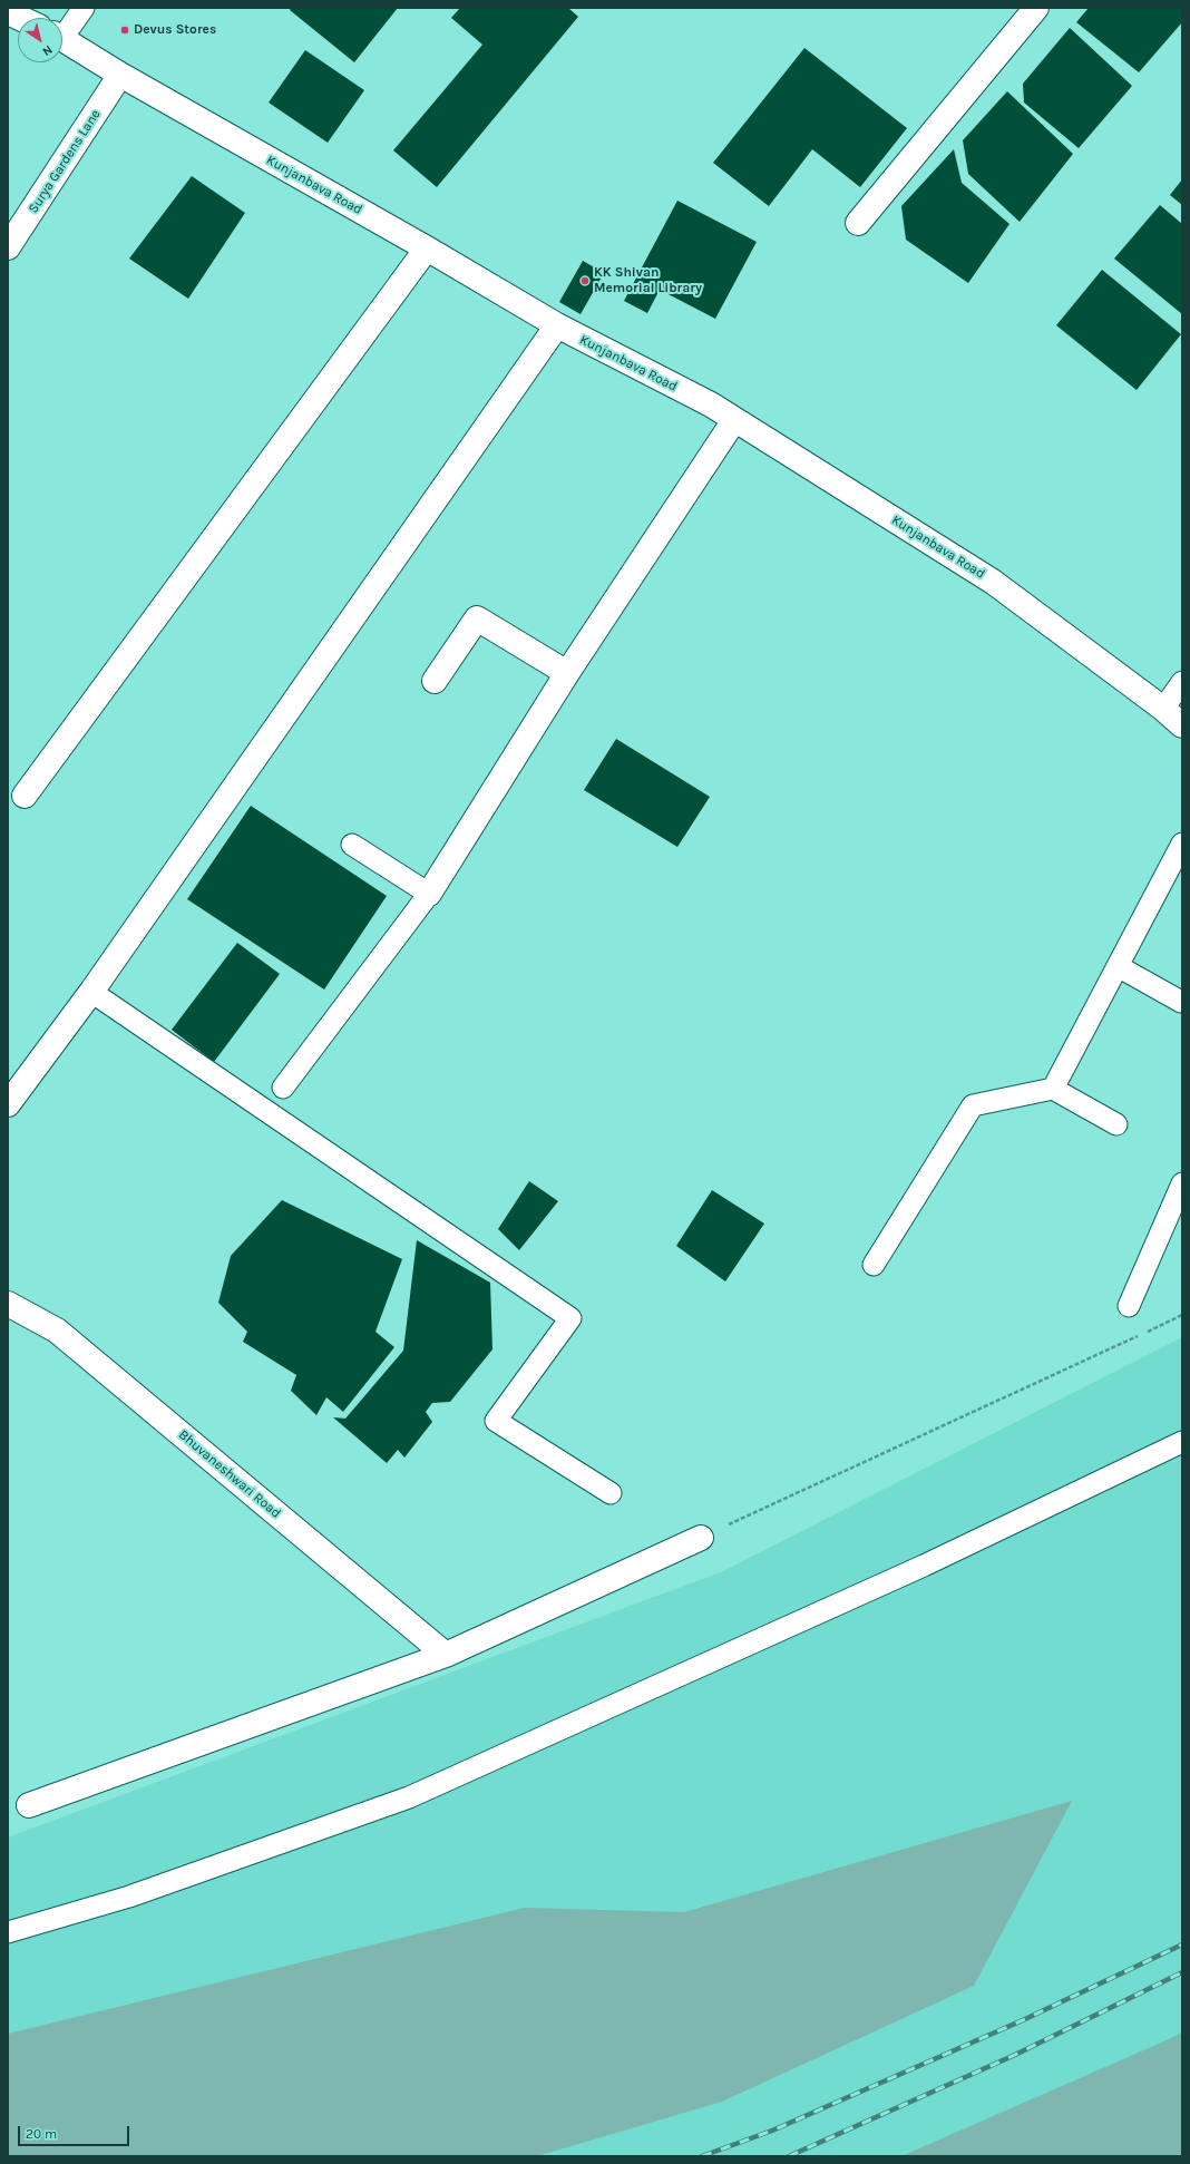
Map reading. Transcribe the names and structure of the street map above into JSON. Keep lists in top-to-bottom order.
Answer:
{
  "streets": {
    "street": ["Surya Gardens Lane", "Kunjanbava Road", "Bhuvaneshwari Road"]
  },
  "crossings": [
    ["Surya Gardens Lane", "Kunjanbava Road"]
  ],
  "places": ["Devus Stores", "KK Shivan Memorial Library"],
  "scale_bar": "20 m",
  "north": "bottom right"
}
